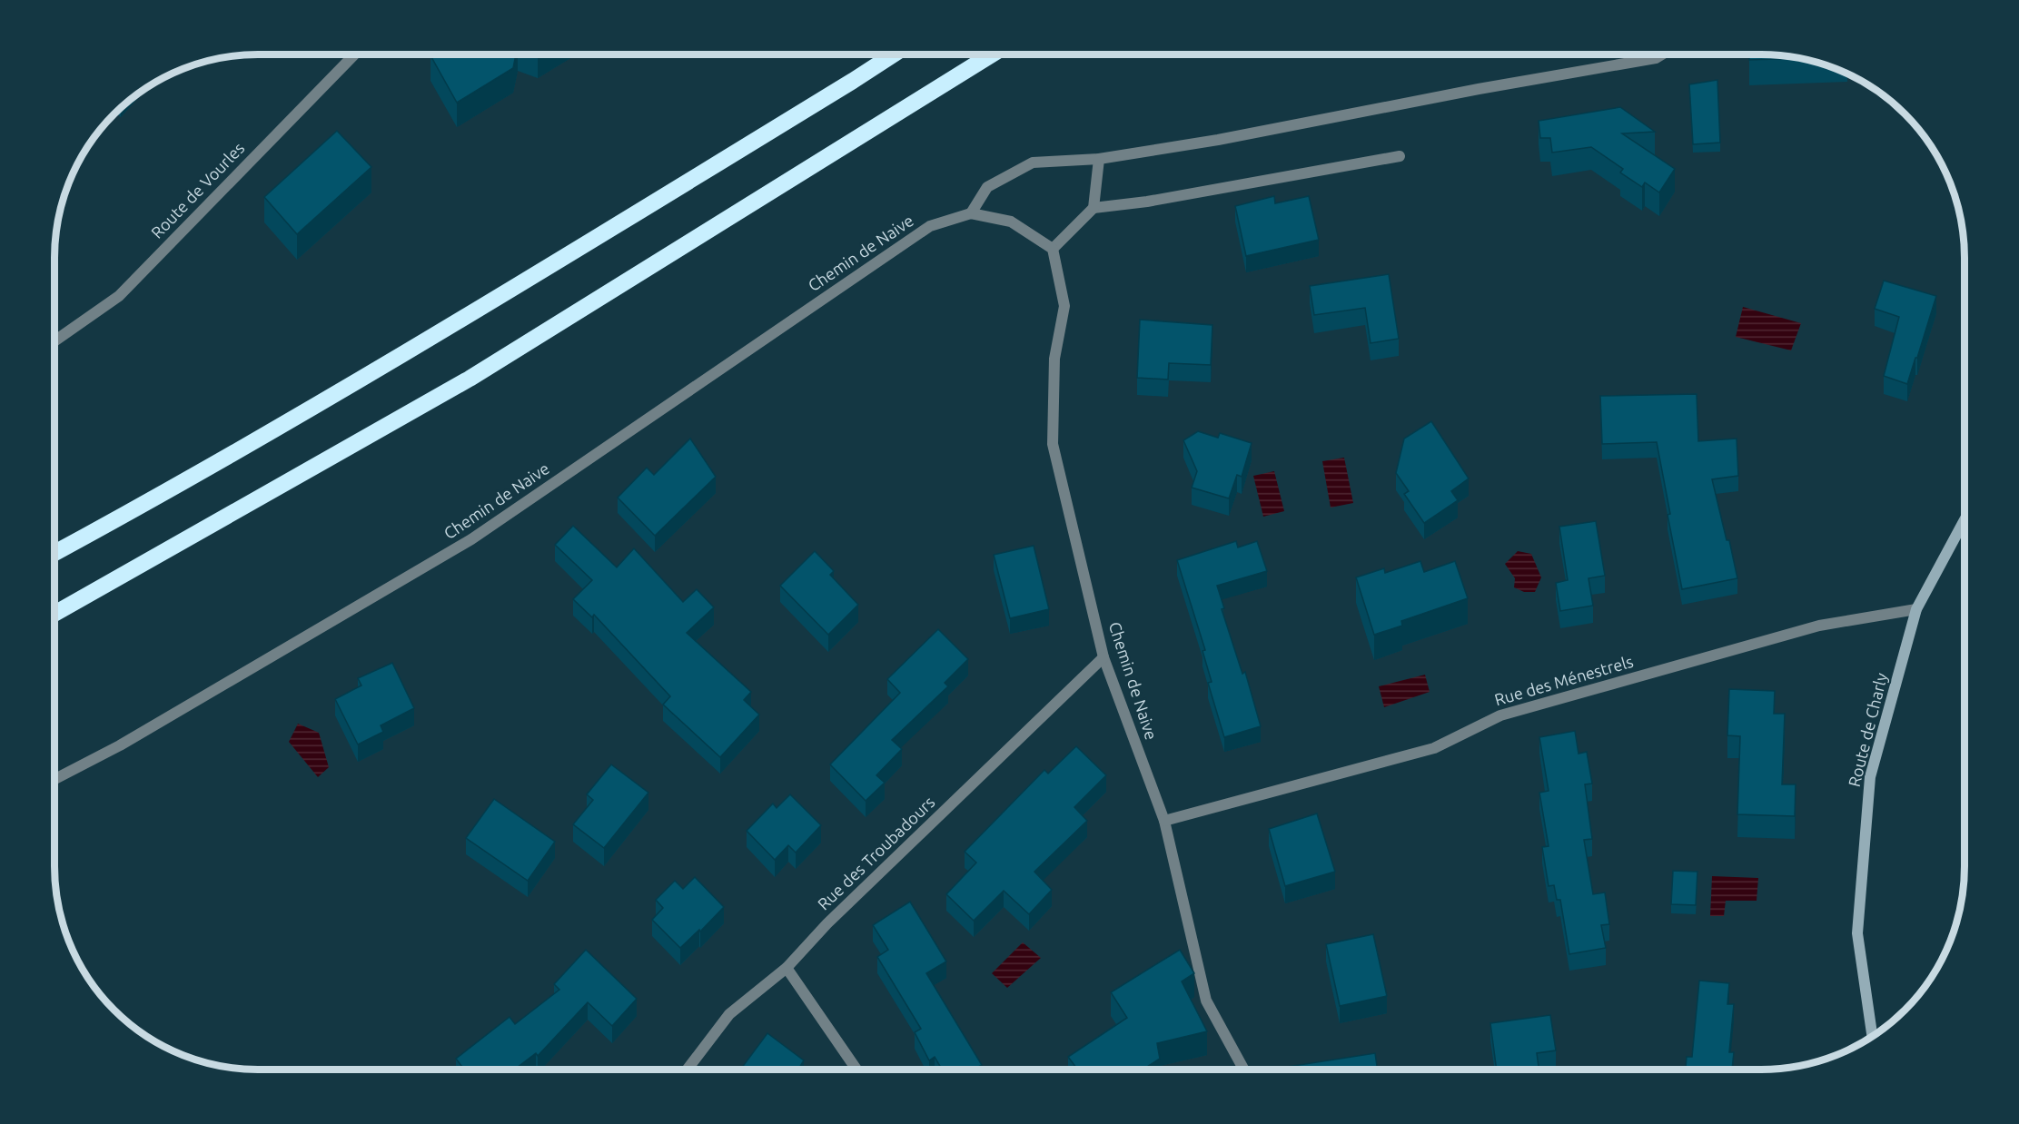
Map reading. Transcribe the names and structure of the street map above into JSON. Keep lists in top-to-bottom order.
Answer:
{
  "streets": {
    "main road": ["Route de Charly"],
    "street": [
      "Route de Vourles",
      "Chemin de Naive",
      "Rue des Ménestrels",
      "Rue des Troubadours"
    ]
  },
  "crossings": [
    ["Chemin de Naive", "Rue des Ménestrels"],
    ["Chemin de Naive", "Rue des Troubadours"],
    ["Rue des Ménestrels", "Route de Charly"]
  ]
}
